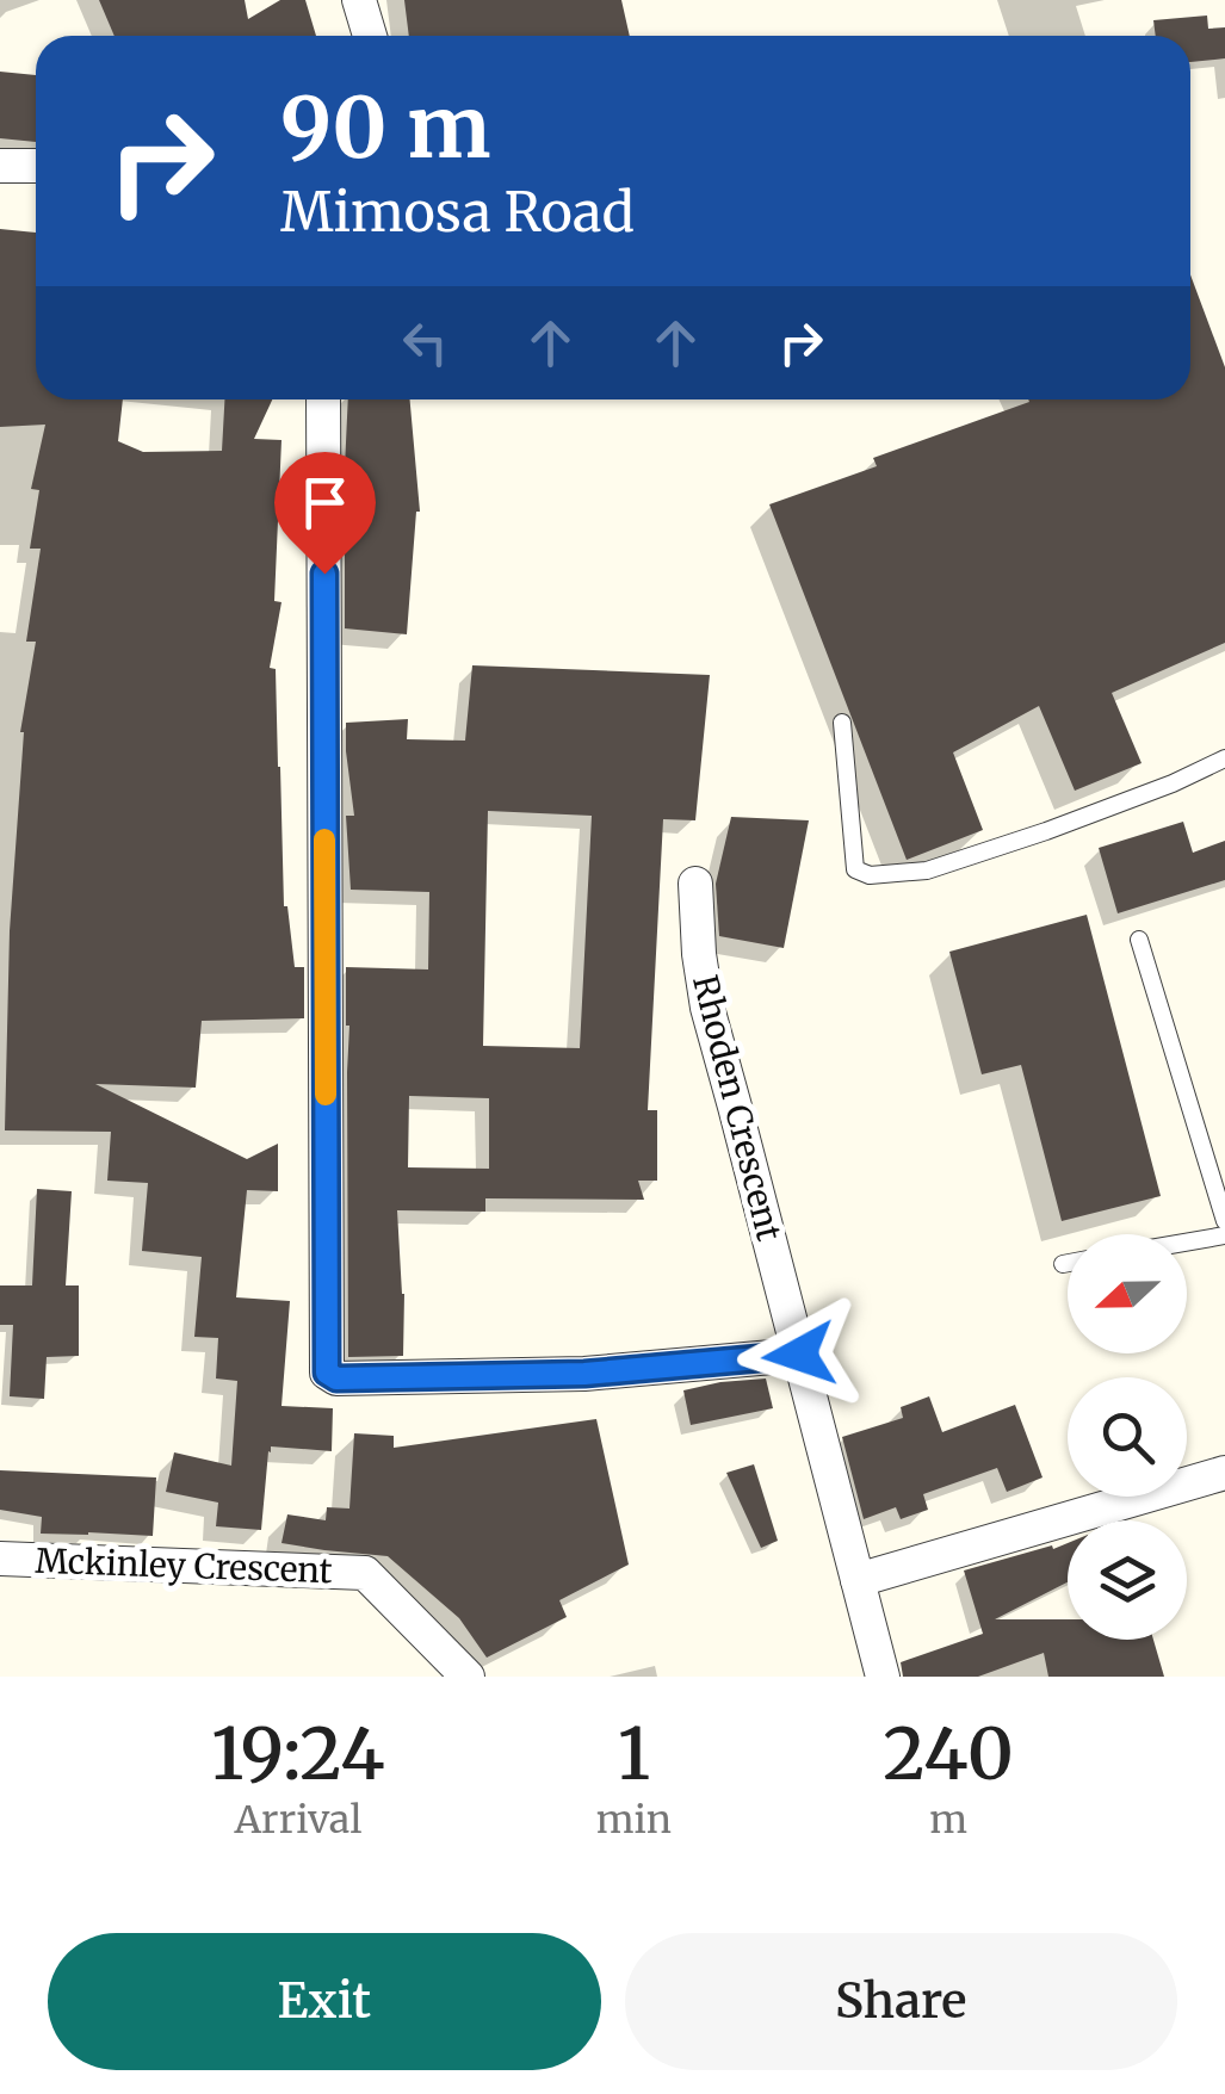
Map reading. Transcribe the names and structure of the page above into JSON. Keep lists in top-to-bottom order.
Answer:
{
  "streets": {
    "street": ["Rhoden Crescent", "Mckinley Crescent"]
  },
  "north": "left",
  "page": {
    "turn": ["90 m", "Mimosa Road"],
    "eta": [
      "19:24",
      "Arrival",
      "1",
      "min",
      "240",
      "m"
    ],
    "buttons": ["Exit", "Share"]
  }
}
